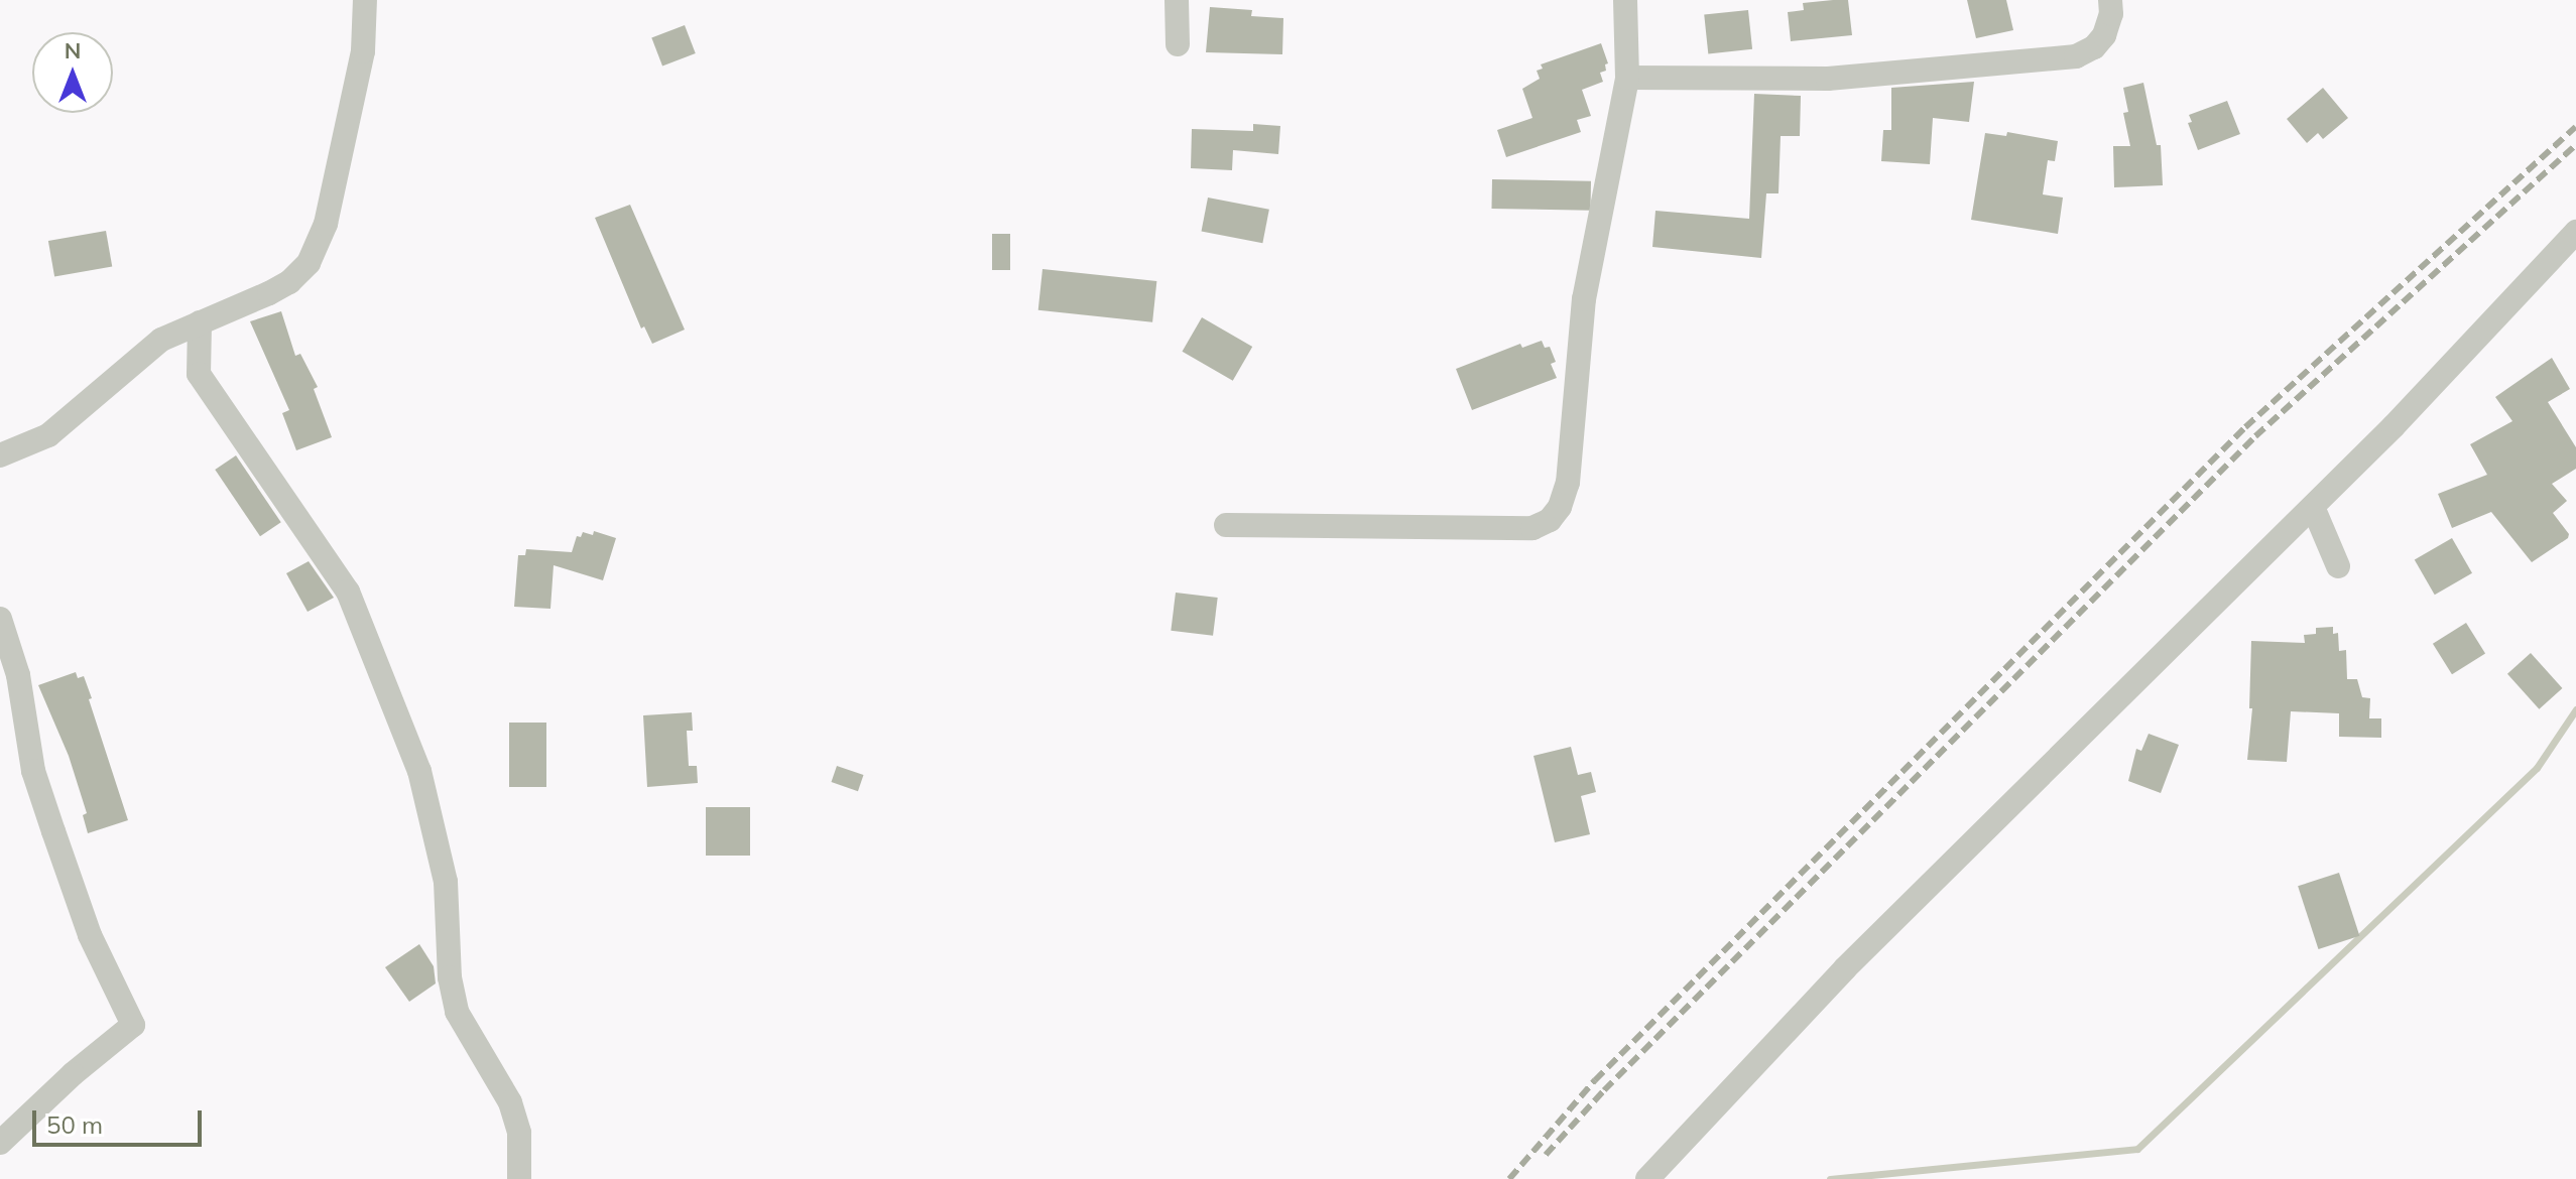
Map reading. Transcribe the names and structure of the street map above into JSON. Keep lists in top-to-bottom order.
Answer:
{
  "scale_bar": "50 m",
  "north": "top"
}
